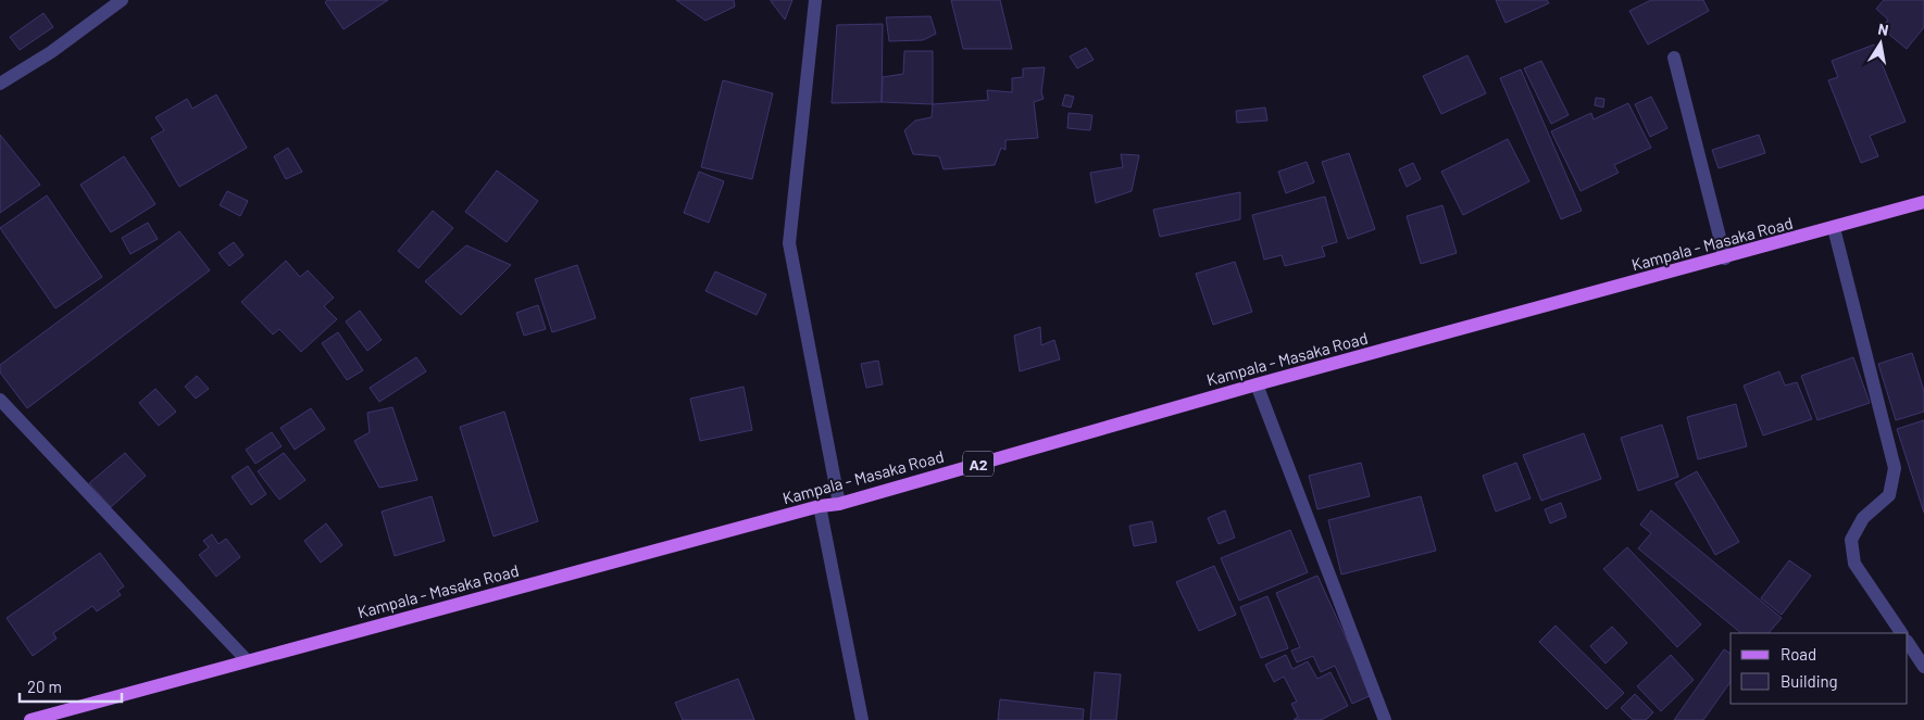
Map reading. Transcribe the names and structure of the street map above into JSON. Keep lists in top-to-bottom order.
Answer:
{
  "streets": {
    "main road": ["Kampala - Masaka Road", "A2"]
  },
  "legend": ["Road", "Building"],
  "scale_bar": "20 m",
  "north": "top"
}
